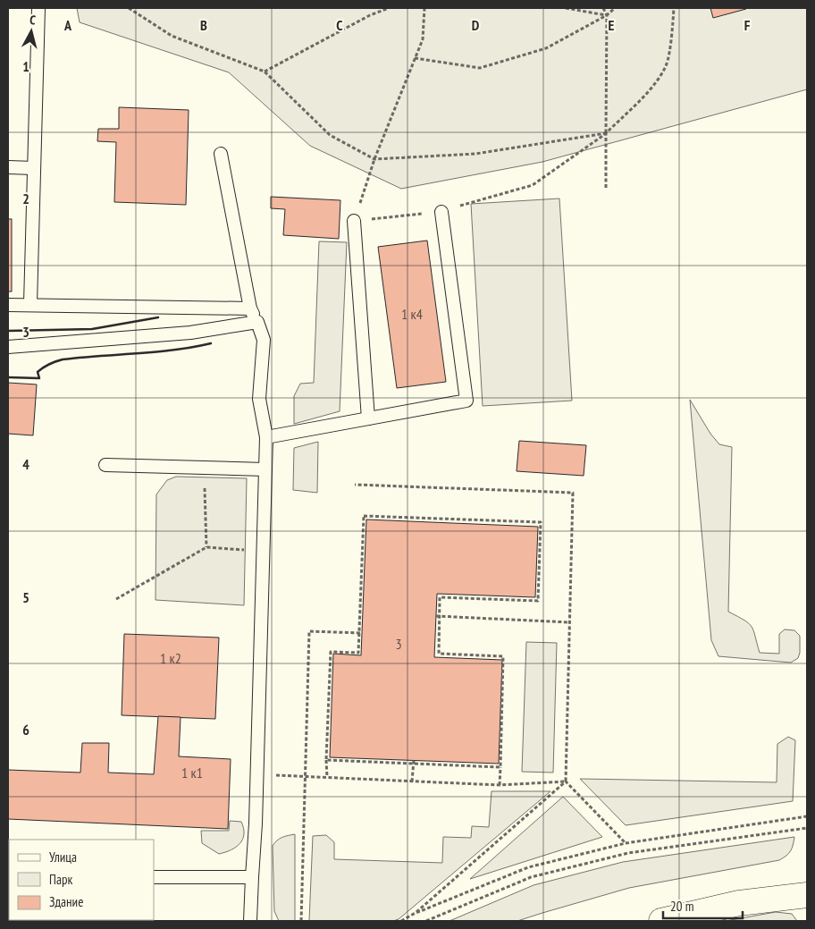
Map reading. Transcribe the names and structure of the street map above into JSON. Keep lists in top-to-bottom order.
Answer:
{
  "house_numbers": [
    "1 к4",
    "3",
    "1 к2",
    "1 к1"
  ],
  "legend": ["Улица", "Парк", "Здание"],
  "scale_bar": "20 m",
  "north": "top",
  "grid": {
    "columns": [
      "A",
      "B",
      "C",
      "D",
      "E",
      "F"
    ],
    "rows": [
      "1",
      "2",
      "3",
      "4",
      "5",
      "6"
    ]
  }
}
